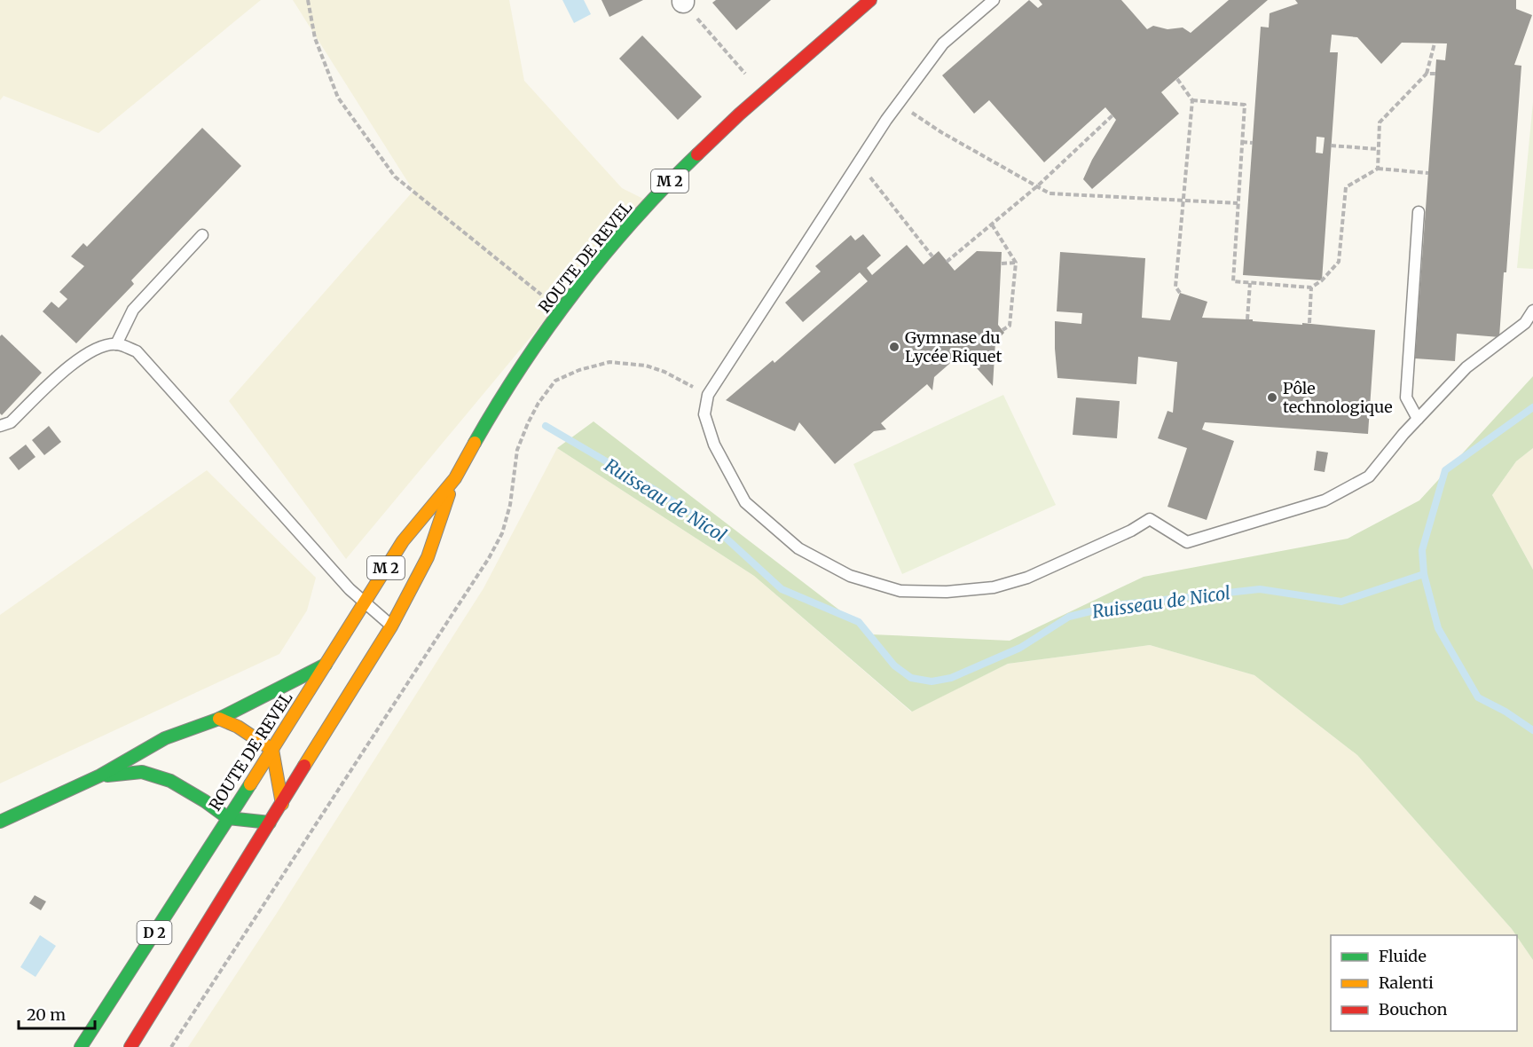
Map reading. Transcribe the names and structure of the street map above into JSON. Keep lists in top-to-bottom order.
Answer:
{
  "streets": {
    "main road": ["M 2", "ROUTE DE REVEL", "D 2"]
  },
  "water": ["Ruisseau de Nicol"],
  "places": ["Gymnase du Lycée Riquet", "Pôle technologique"],
  "legend": ["Fluide", "Ralenti", "Bouchon"],
  "scale_bar": "20 m"
}
